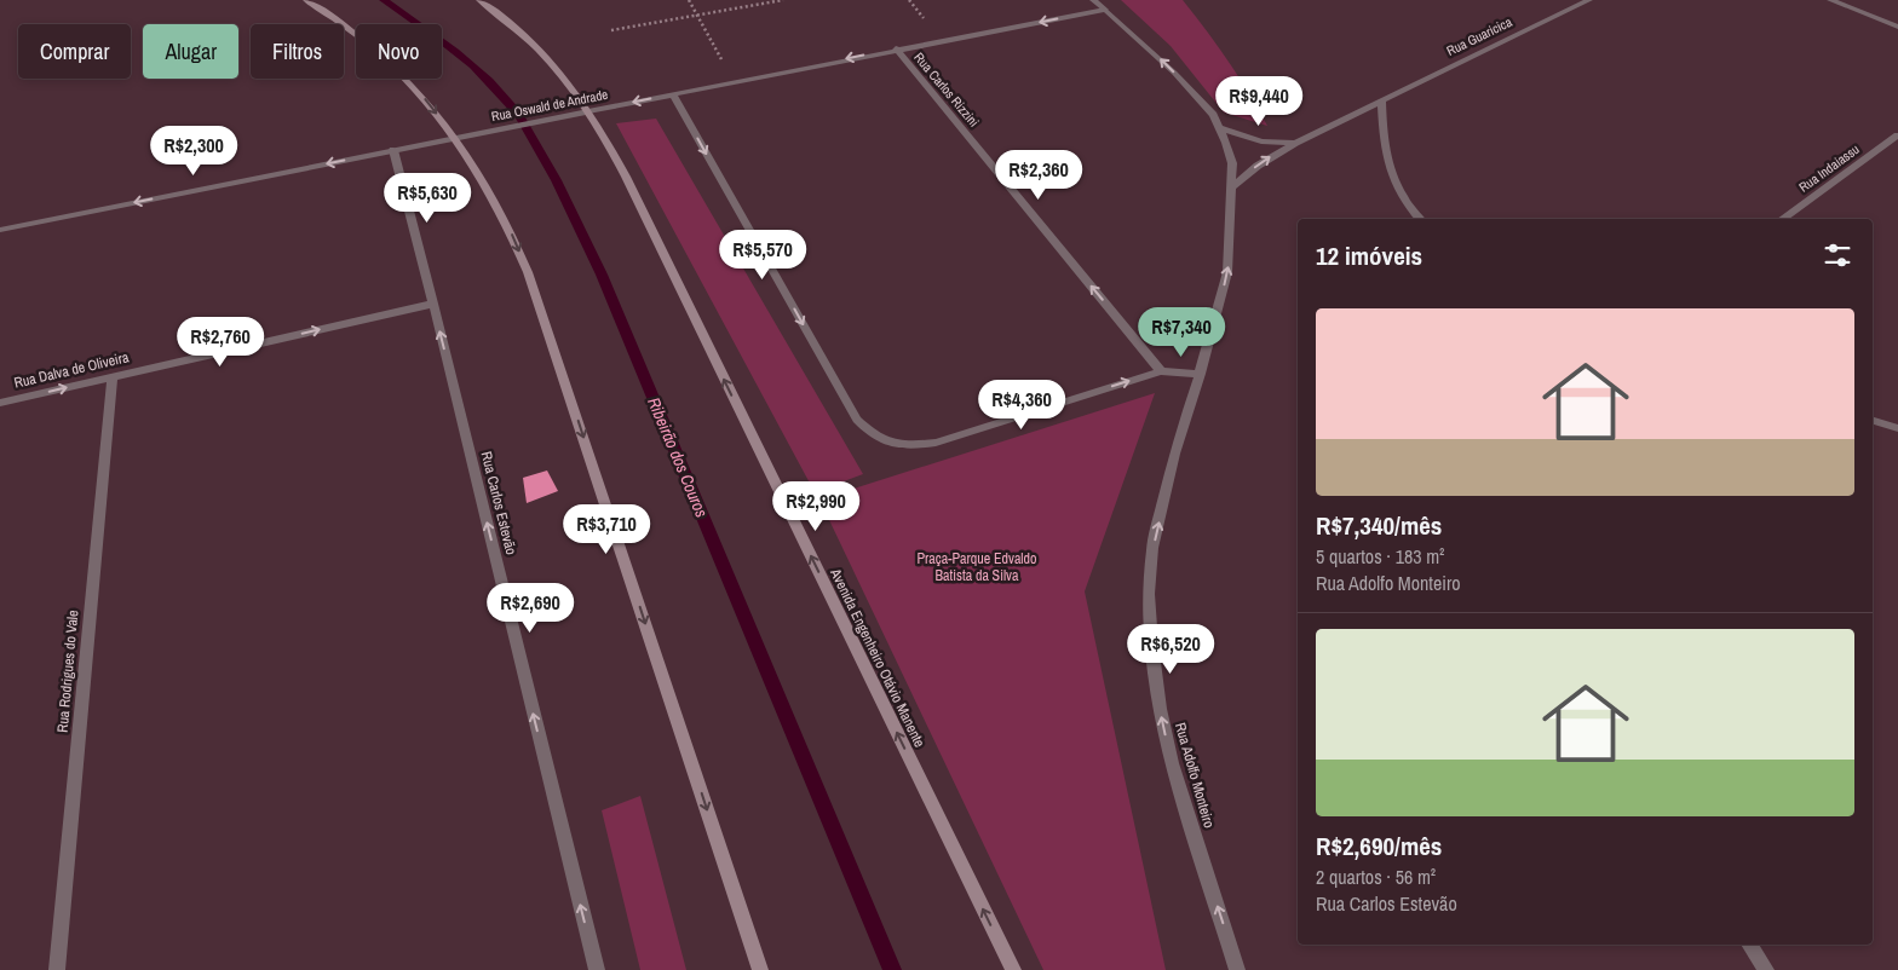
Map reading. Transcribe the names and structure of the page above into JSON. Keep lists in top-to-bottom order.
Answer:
{
  "streets": {
    "main road": ["Avenida Engenheiro Otávio Manente"],
    "street": [
      "Rua Guaricica",
      "Rua Carlos Rizzini",
      "Rua Oswald de Andrade",
      "Rua Indaiassu",
      "Rua Dalva de Oliveira",
      "Rua Carlos Estevão",
      "Rua Rodrigues do Vale",
      "Rua Adolfo Monteiro"
    ]
  },
  "crossings": [
    ["Rua Carlos Rizzini", "Rua Oswald de Andrade"],
    ["Rua Oswald de Andrade", "Rua Carlos Estevão"],
    ["Rua Oswald de Andrade", "Avenida Engenheiro Otávio Manente"],
    ["Rua Oswald de Andrade", "Rua Adolfo Monteiro"],
    ["Rua Dalva de Oliveira", "Rua Carlos Estevão"],
    ["Rua Dalva de Oliveira", "Rua Rodrigues do Vale"]
  ],
  "one_way": [
    "Rua Carlos Rizzini",
    "Rua Oswald de Andrade",
    "Rua Dalva de Oliveira",
    "Rua Carlos Estevão",
    "Avenida Engenheiro Otávio Manente",
    "Rua Adolfo Monteiro"
  ],
  "water": ["Ribeirão dos Couros"],
  "parks": ["Praça-Parque Edvaldo Batista da Silva"],
  "page": {
    "chip": [
      "Comprar",
      "Alugar",
      "Filtros",
      "Novo"
    ],
    "price": [
      "R$9,440",
      "R$2,300",
      "R$2,360",
      "R$5,630",
      "R$5,570",
      "R$7,340",
      "R$2,760",
      "R$4,360",
      "R$2,990",
      "R$3,710",
      "R$2,690",
      "R$6,520"
    ],
    "heading": "12 imóveis",
    "list": [
      {
        "name": "R$7,340/mês",
        "note": "5 quartos · 183 m² · Rua Adolfo Monteiro"
      },
      {
        "name": "R$2,690/mês",
        "note": "2 quartos · 56 m² · Rua Carlos Estevão"
      }
    ]
  }
}
